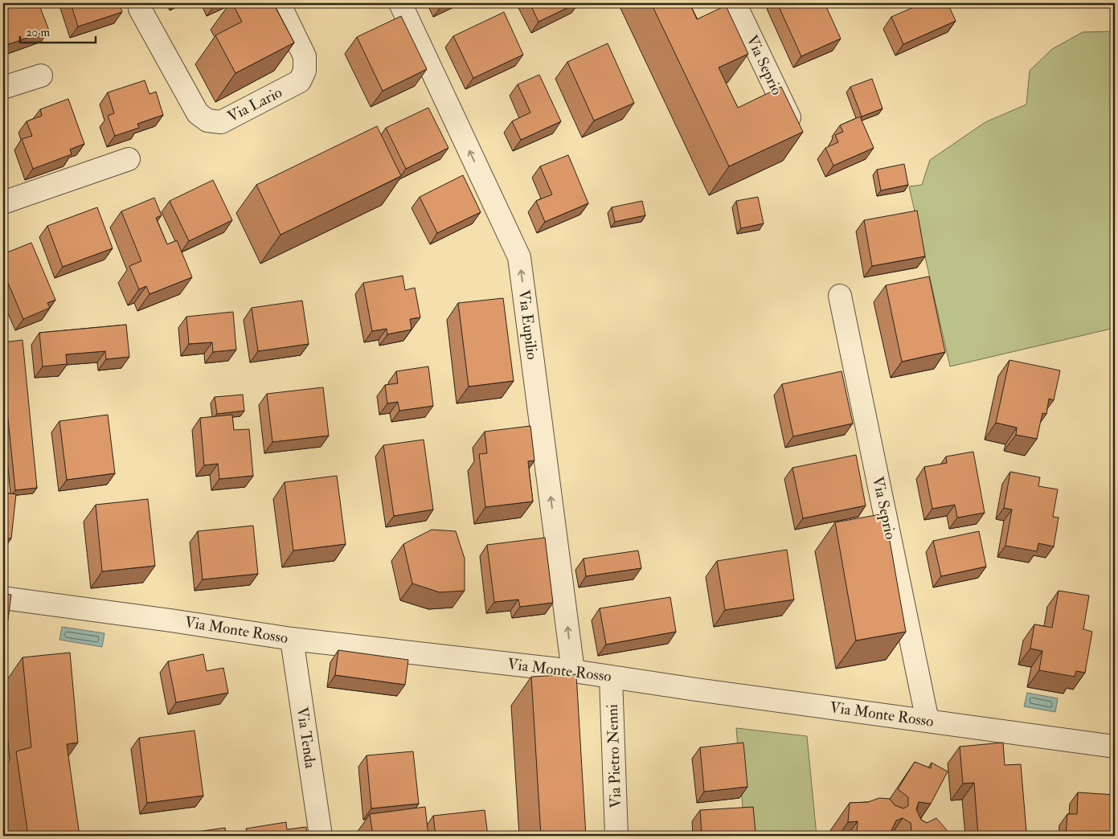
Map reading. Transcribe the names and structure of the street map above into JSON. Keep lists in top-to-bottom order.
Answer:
{
  "streets": {
    "street": [
      "Via Seprio",
      "Via Lario",
      "Via Eupilio",
      "Via Monte Rosso",
      "Via Tenda",
      "Via Pietro Nenni"
    ]
  },
  "crossings": [
    ["Via Seprio", "Via Monte Rosso"],
    ["Via Eupilio", "Via Monte Rosso"],
    ["Via Monte Rosso", "Via Tenda"],
    ["Via Monte Rosso", "Via Pietro Nenni"]
  ],
  "one_way": ["Via Eupilio"],
  "scale_bar": "20 m"
}
